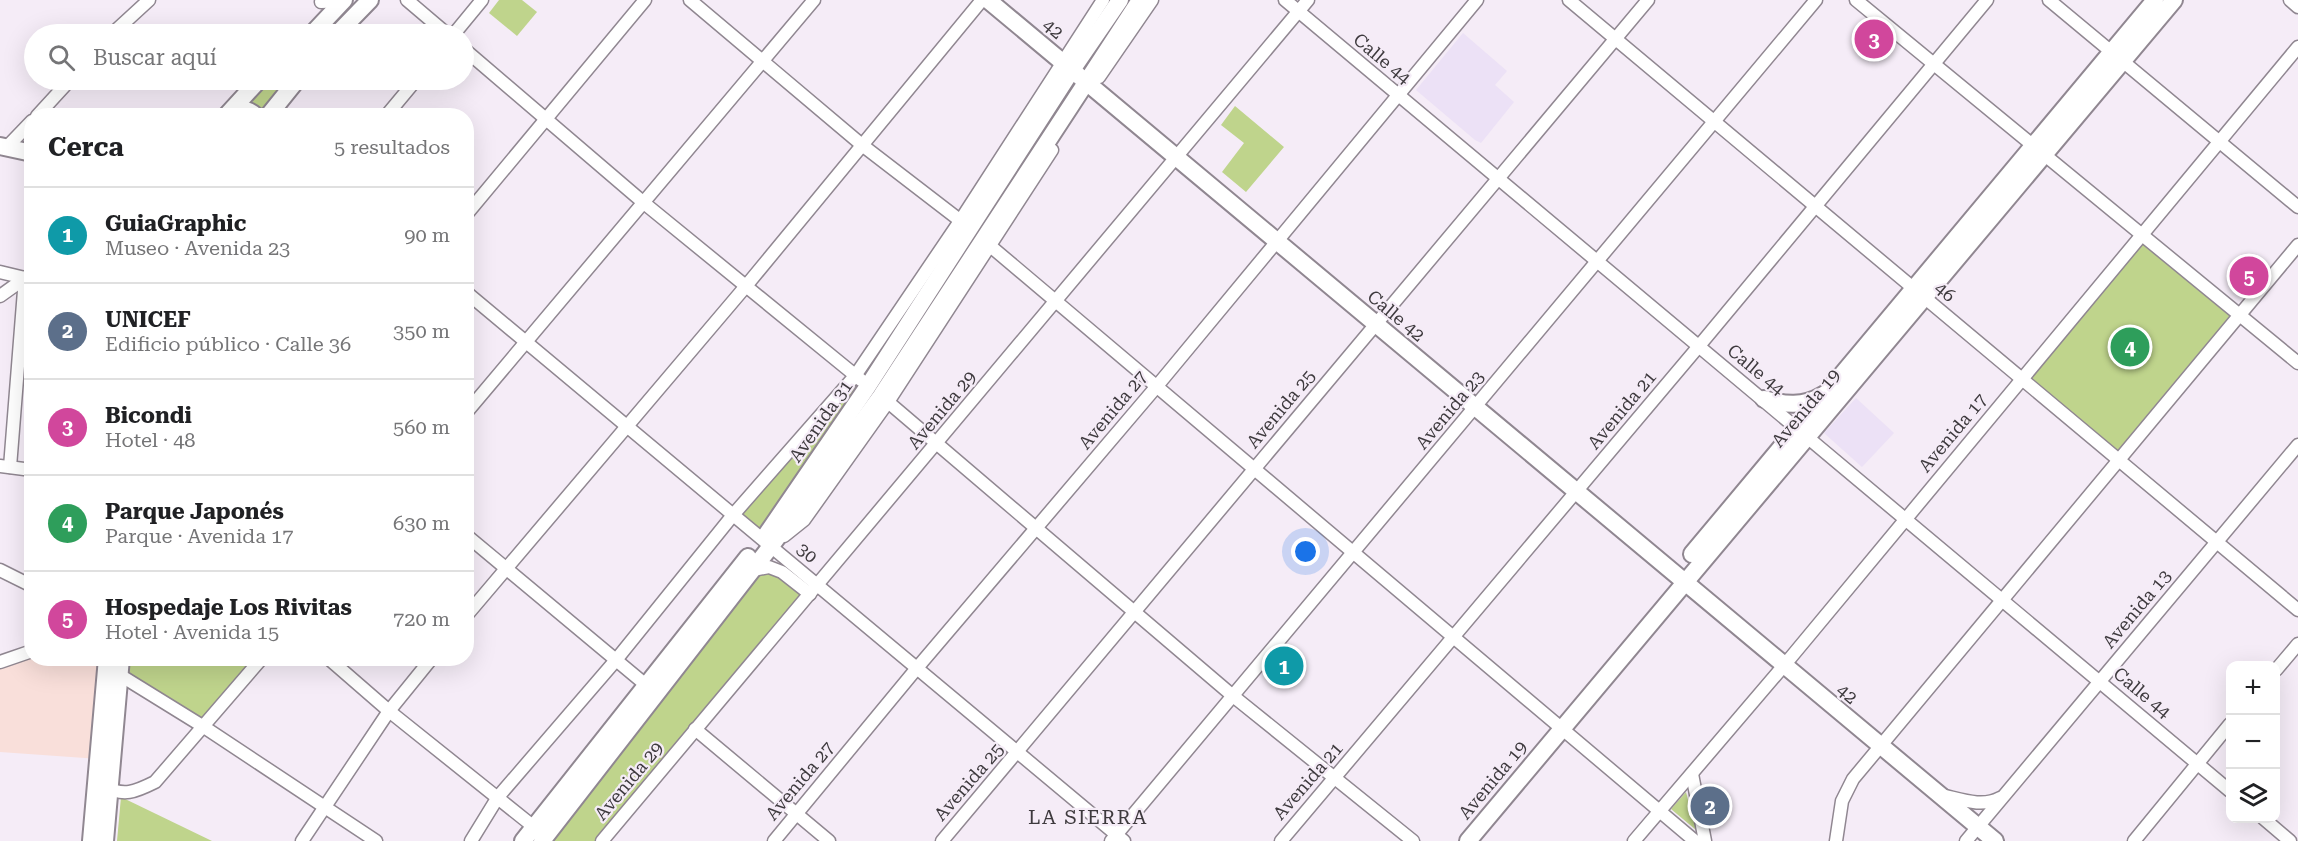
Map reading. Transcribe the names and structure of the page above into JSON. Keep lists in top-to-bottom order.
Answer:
{
  "streets": {
    "main road": [
      "42",
      "Calle 42",
      "Avenida 19",
      "Avenida 31"
    ],
    "street": [
      "Calle 44",
      "46",
      "Avenida 25",
      "Avenida 29",
      "Avenida 27",
      "Avenida 23",
      "Avenida 21",
      "Avenida 17",
      "30",
      "Avenida 13"
    ]
  },
  "crossings": [
    ["42", "Calle 42"],
    ["42", "Avenida 19"],
    ["42", "Avenida 31"],
    ["42", "Avenida 17"],
    ["42", "Avenida 13"],
    ["Calle 44", "Avenida 19"],
    ["Calle 44", "Avenida 25"],
    ["Calle 44", "Avenida 29"],
    ["Calle 44", "Avenida 27"],
    ["Calle 44", "Avenida 23"],
    ["Calle 44", "Avenida 21"],
    ["Calle 44", "Avenida 17"],
    ["Calle 44", "Avenida 13"],
    ["46", "Avenida 19"],
    ["46", "Avenida 25"],
    ["46", "Avenida 23"],
    ["46", "Avenida 21"],
    ["46", "Avenida 17"],
    ["46", "Avenida 13"],
    ["Calle 42", "Avenida 19"],
    ["Calle 42", "Avenida 25"],
    ["Calle 42", "Avenida 29"],
    ["Calle 42", "Avenida 27"],
    ["Calle 42", "Avenida 23"],
    ["Calle 42", "Avenida 21"],
    ["Calle 42", "Avenida 31"],
    ["Avenida 25", "30"],
    ["Avenida 29", "30"],
    ["Avenida 27", "30"],
    ["Avenida 23", "30"],
    ["Avenida 31", "30"]
  ],
  "districts": ["LA SIERRA"],
  "page": {
    "pins": [
      "3",
      "5",
      "4",
      "1",
      "2"
    ],
    "search": "Buscar aquí",
    "heading": ["Cerca", "5 resultados"],
    "list": [
      {
        "mark": "1",
        "name": "GuiaGraphic",
        "note": "Museo · Avenida 23",
        "value": "90 m"
      },
      {
        "mark": "2",
        "name": "UNICEF",
        "note": "Edificio público · Calle 36",
        "value": "350 m"
      },
      {
        "mark": "3",
        "name": "Bicondi",
        "note": "Hotel · 48",
        "value": "560 m"
      },
      {
        "mark": "4",
        "name": "Parque Japonés",
        "note": "Parque · Avenida 17",
        "value": "630 m"
      },
      {
        "mark": "5",
        "name": "Hospedaje Los Rivitas",
        "note": "Hotel · Avenida 15",
        "value": "720 m"
      }
    ],
    "map_buttons": ["+", "−"]
  }
}
